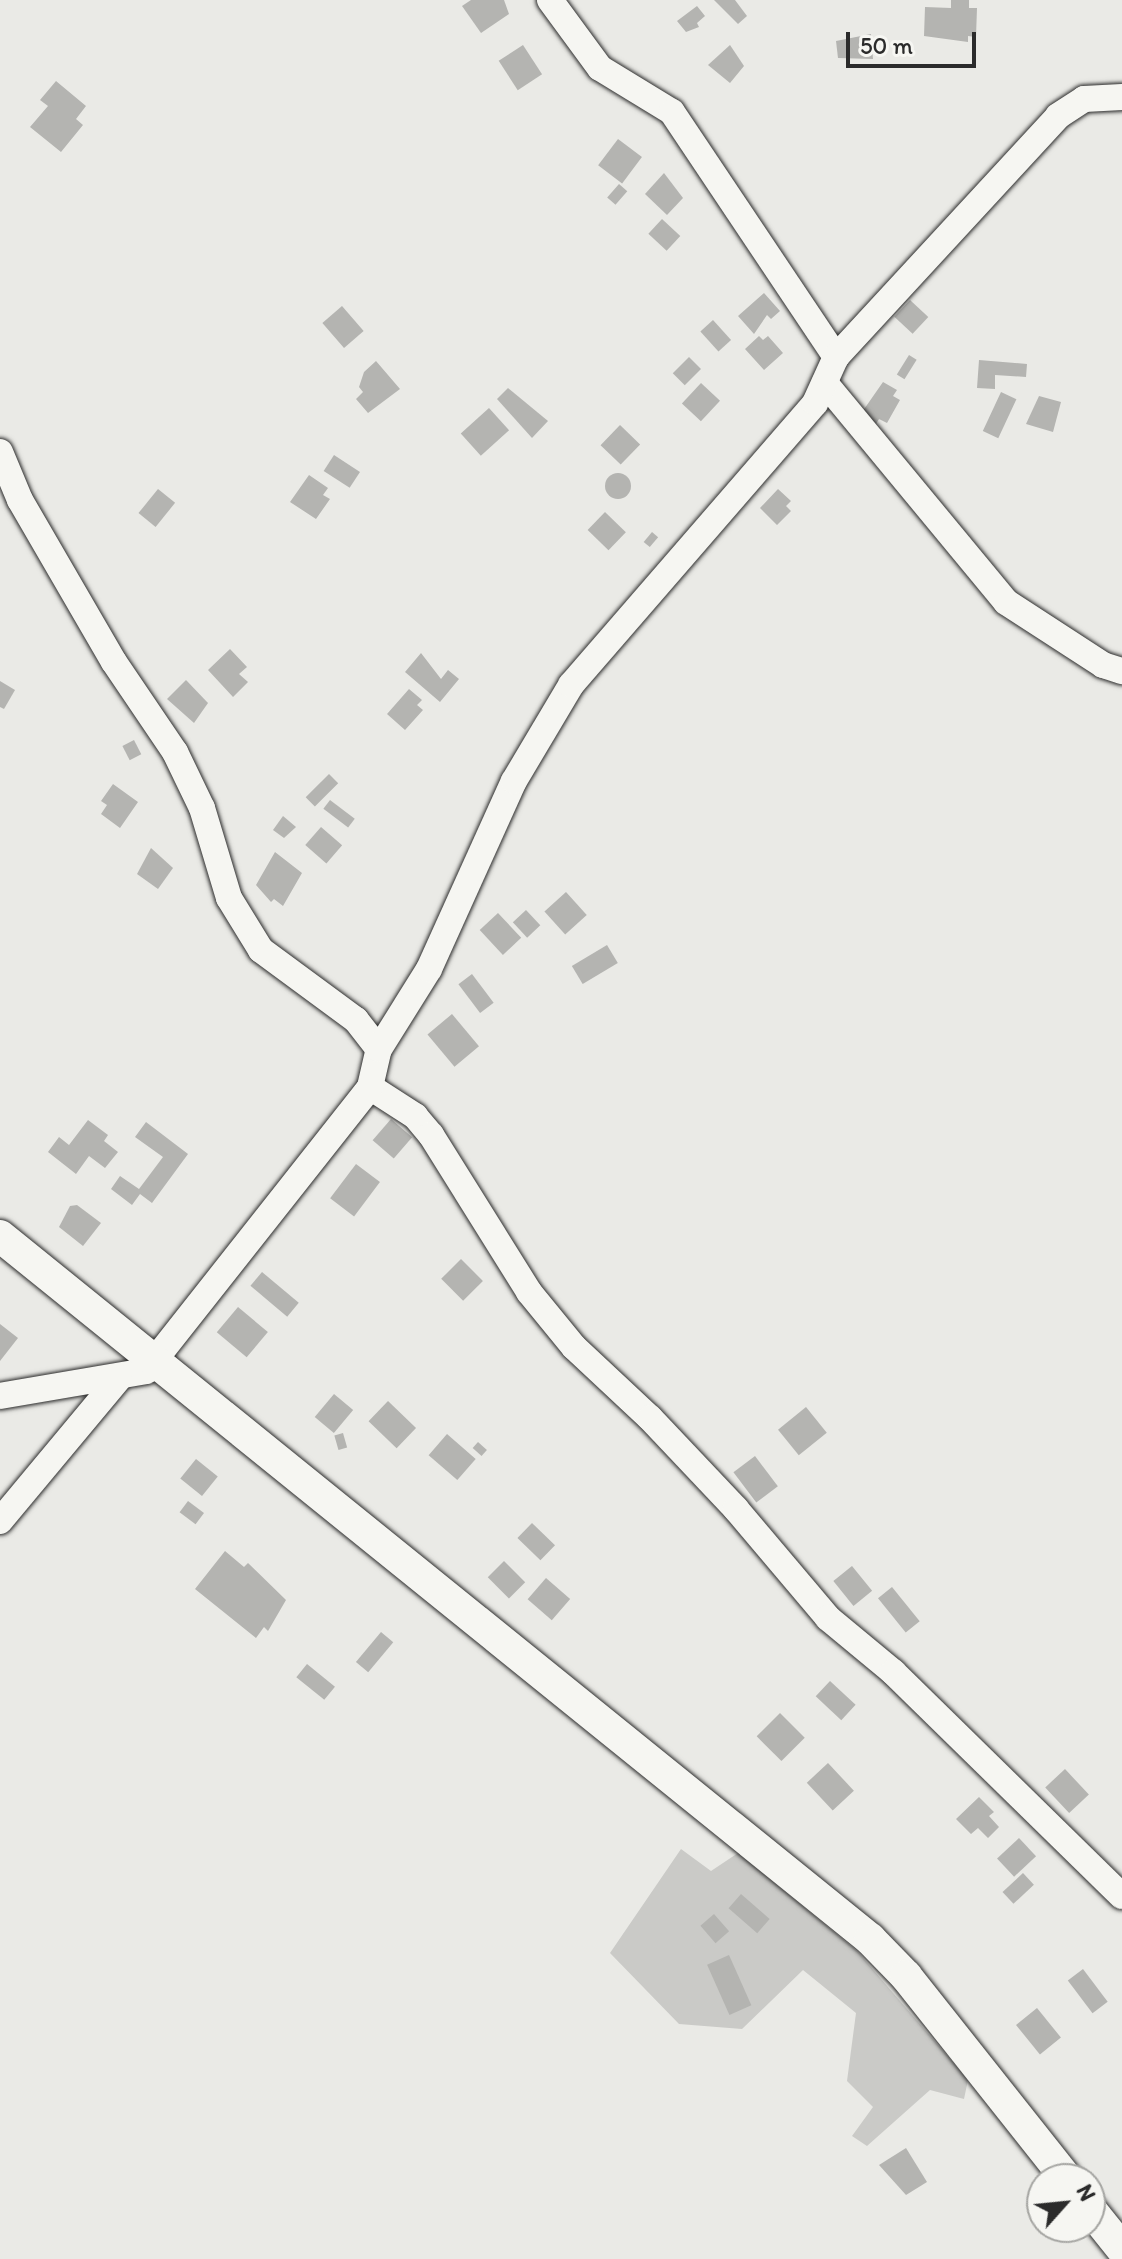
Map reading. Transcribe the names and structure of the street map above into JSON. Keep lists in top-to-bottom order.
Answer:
{
  "scale_bar": "50 m",
  "north": "top right"
}
